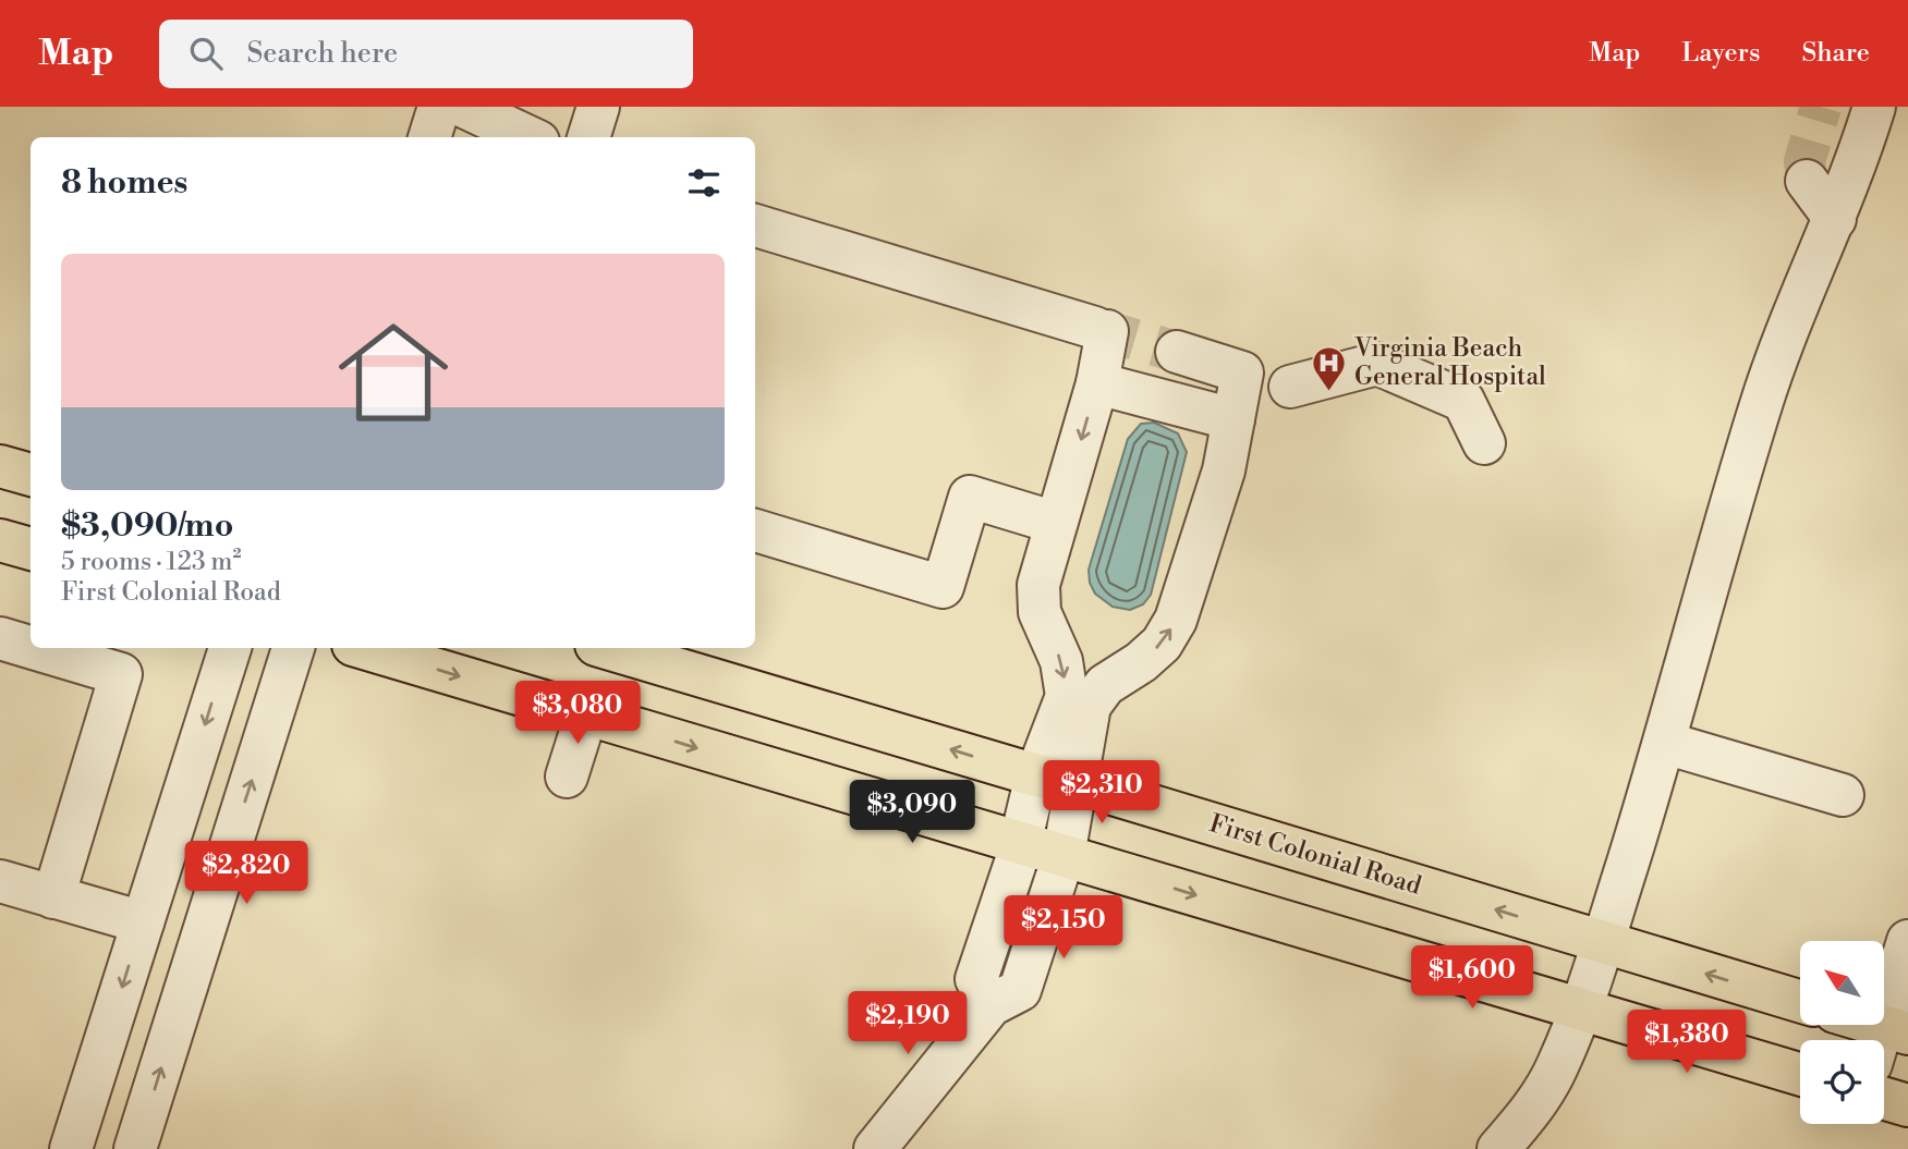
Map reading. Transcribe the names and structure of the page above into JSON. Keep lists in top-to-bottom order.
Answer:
{
  "streets": {
    "main road": ["First Colonial Road"]
  },
  "places": {
    "hospital": ["Virginia Beach General Hospital"]
  },
  "north": "top left",
  "page": {
    "header": "Map",
    "search": "Search here",
    "nav": ["Map", "Layers", "Share"],
    "heading": "8 homes",
    "list": [
      {
        "name": "$3,090/mo",
        "note": "5 rooms · 123 m² · First Colonial Road"
      }
    ],
    "price": [
      "$3,080",
      "$2,310",
      "$3,090",
      "$2,820",
      "$2,150",
      "$1,600",
      "$2,190",
      "$1,380"
    ]
  }
}
